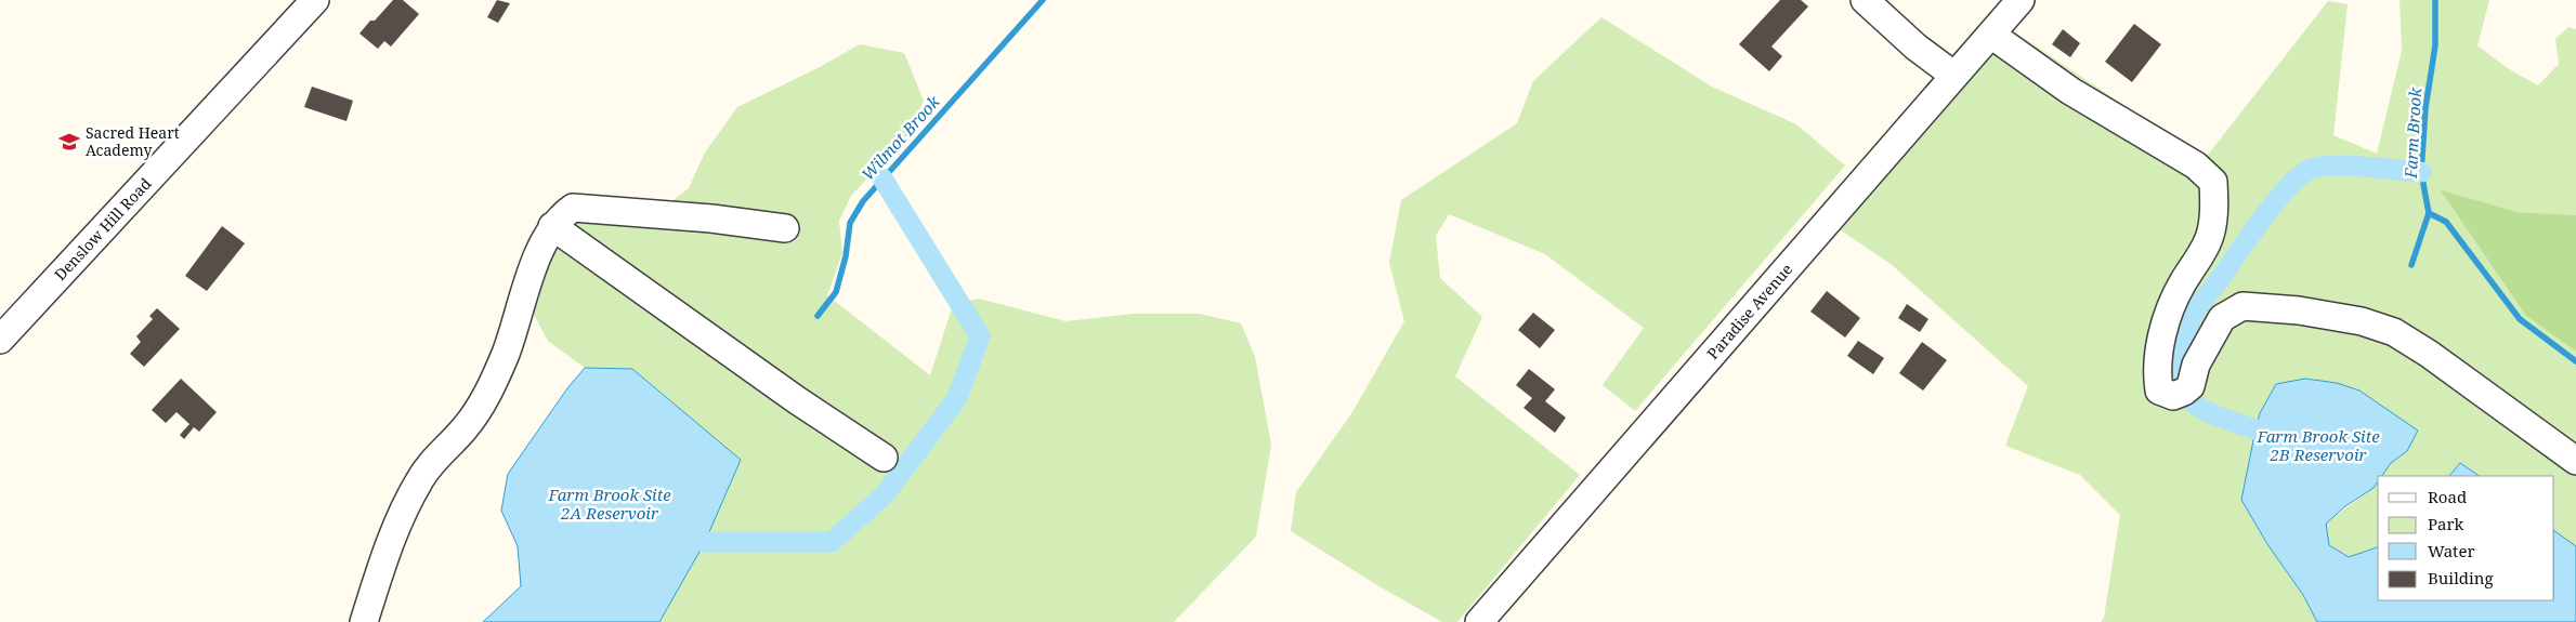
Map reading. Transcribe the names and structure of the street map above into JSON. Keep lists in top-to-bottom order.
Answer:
{
  "streets": {
    "street": ["Denslow Hill Road", "Paradise Avenue"]
  },
  "water": [
    "Farm Brook",
    "Wilmot Brook",
    "Farm Brook Site 2B Reservoir",
    "Farm Brook Site 2A Reservoir"
  ],
  "places": {
    "school or university": ["Sacred Heart Academy"]
  },
  "legend": [
    "Road",
    "Park",
    "Water",
    "Building"
  ]
}
